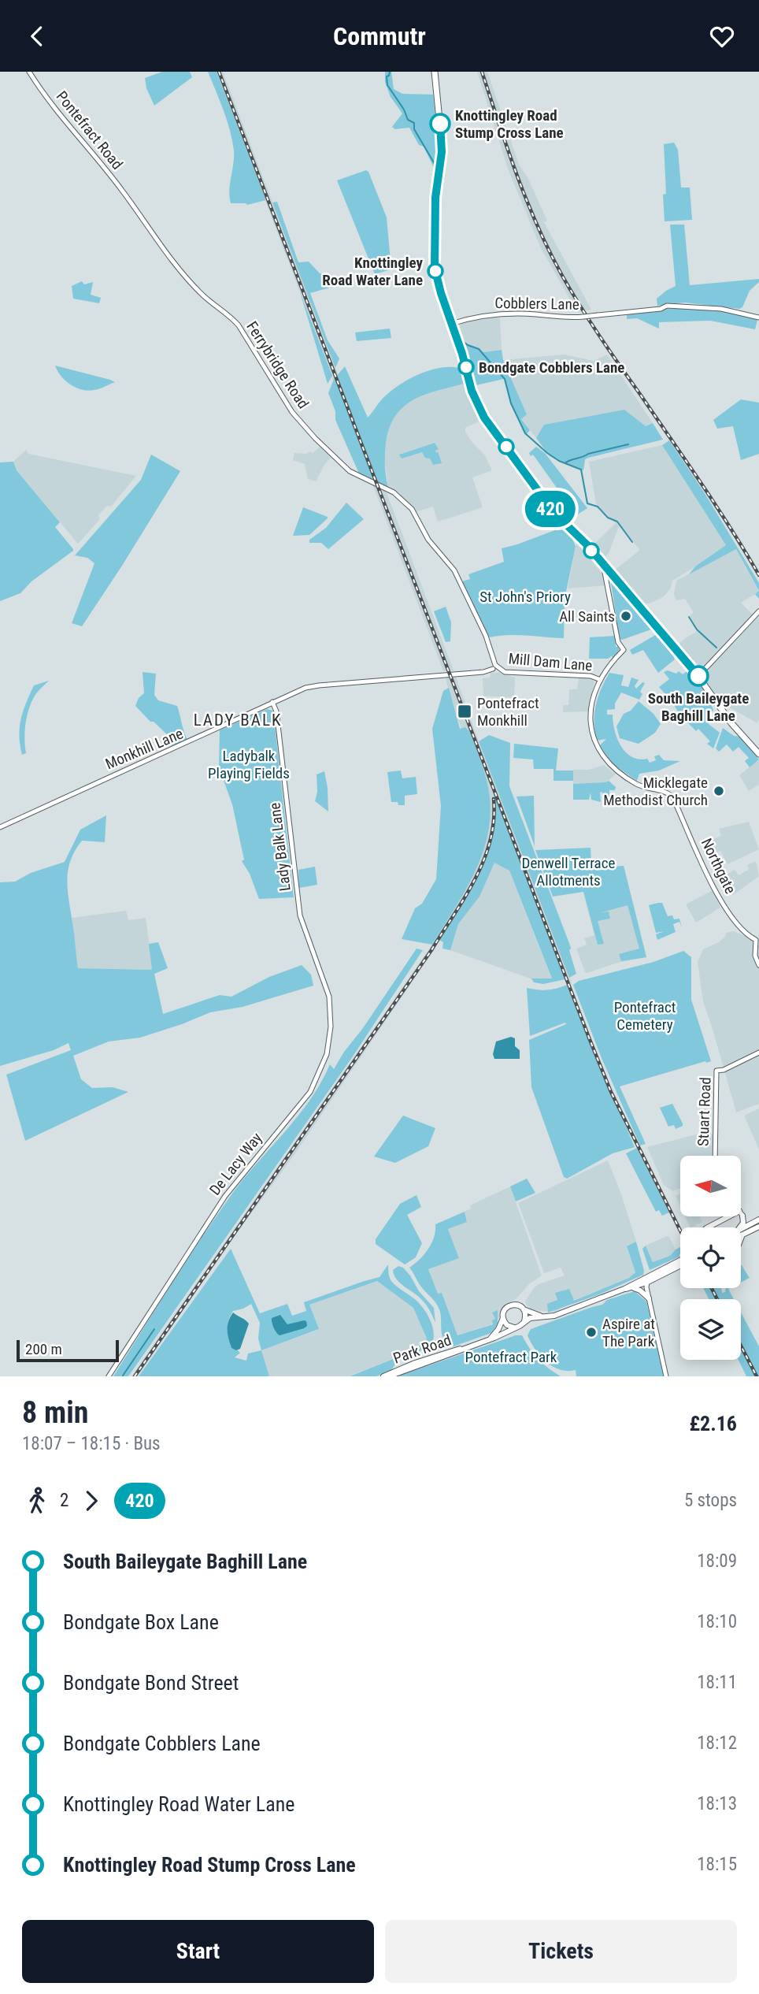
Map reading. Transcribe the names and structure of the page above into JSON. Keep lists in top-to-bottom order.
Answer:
{
  "streets": {
    "main road": ["Park Road"],
    "street": [
      "Pontefract Road",
      "Cobblers Lane",
      "Ferrybridge Road",
      "Mill Dam Lane",
      "Monkhill Lane",
      "Lady Balk Lane",
      "Northgate",
      "Stuart Road",
      "De Lacy Way"
    ]
  },
  "crossings": [
    ["Pontefract Road", "Ferrybridge Road"],
    ["Ferrybridge Road", "Mill Dam Lane"],
    ["Ferrybridge Road", "Monkhill Lane"],
    ["Mill Dam Lane", "Monkhill Lane"],
    ["Mill Dam Lane", "Northgate"],
    ["Monkhill Lane", "Lady Balk Lane"],
    ["Lady Balk Lane", "De Lacy Way"]
  ],
  "districts": ["LADY BALK"],
  "parks": [
    "St John's Priory",
    "Ladybalk Playing Fields",
    "Denwell Terrace Allotments",
    "Pontefract Cemetery",
    "Pontefract Park"
  ],
  "places": {
    "other": [
      "Knottingley Road Stump Cross Lane",
      "Knottingley Road Water Lane",
      "Bondgate Cobblers Lane",
      "All Saints",
      "South Baileygate Baghill Lane",
      "Micklegate Methodist Church",
      "Aspire at The Park"
    ],
    "transit": ["Pontefract Monkhill"]
  },
  "lines": ["bus line 420"],
  "scale_bar": "200 m",
  "north": "left",
  "page": {
    "header": "Commutr",
    "on_map": "420",
    "scale": "200 m",
    "heading": ["8 min", "18:07 – 18:15 · Bus", "£2.16"],
    "legs": ["2", "420", "5 stops"],
    "list": [
      {
        "name": "South Baileygate Baghill Lane",
        "value": "18:09"
      },
      {
        "name": "Bondgate Box Lane",
        "value": "18:10"
      },
      {
        "name": "Bondgate Bond Street",
        "value": "18:11"
      },
      {
        "name": "Bondgate Cobblers Lane",
        "value": "18:12"
      },
      {
        "name": "Knottingley Road Water Lane",
        "value": "18:13"
      },
      {
        "name": "Knottingley Road Stump Cross Lane",
        "value": "18:15"
      }
    ],
    "buttons": ["Start", "Tickets"]
  }
}
